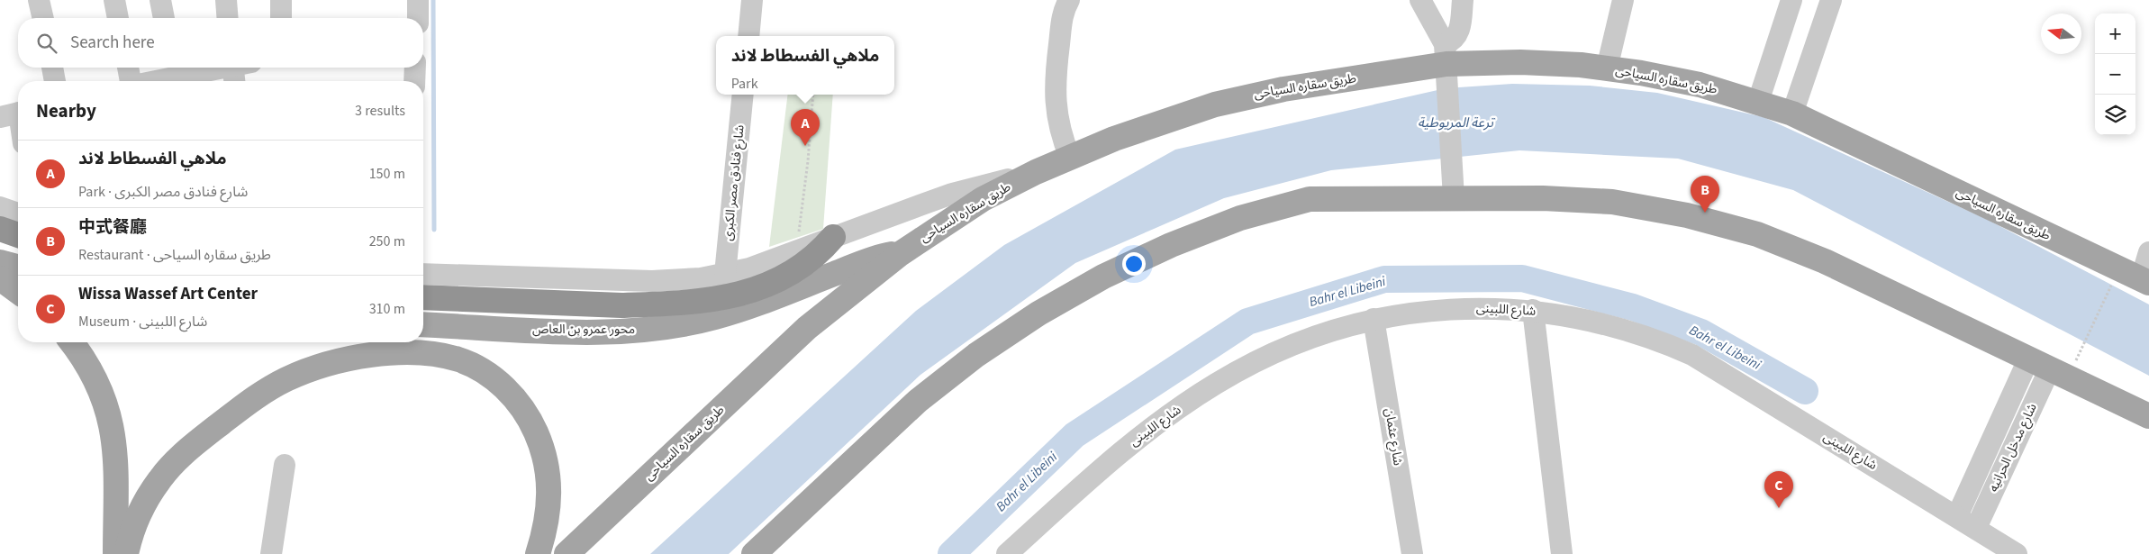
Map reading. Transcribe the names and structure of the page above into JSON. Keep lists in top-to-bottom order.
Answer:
{
  "streets": {
    "main road": ["طريق سقاره السياحى", "محور عمرو بن العاص"],
    "street": [
      "شارع فنادق مصر الكبرى",
      "شارع اللبينى",
      "شارع عثمان",
      "شارع مدخل الحرانيه"
    ]
  },
  "crossings": [
    ["طريق سقاره السياحى", "محور عمرو بن العاص"],
    ["شارع اللبينى", "شارع عثمان"],
    ["شارع اللبينى", "شارع مدخل الحرانيه"]
  ],
  "water": ["ترعة المريوطية", "Bahr el Libeini"],
  "north": "left",
  "page": {
    "map_buttons": ["+", "−"],
    "search": "Search here",
    "popup": ["ملاهي الفسطاط لاند", "Park"],
    "heading": ["Nearby", "3 results"],
    "pins": ["A", "B", "C"],
    "list": [
      {
        "mark": "A",
        "name": "ملاهي الفسطاط لاند",
        "note": "Park · شارع فنادق مصر الكبرى",
        "value": "150 m"
      },
      {
        "mark": "B",
        "name": "中式餐廳",
        "note": "Restaurant · طريق سقاره السياحى",
        "value": "250 m"
      },
      {
        "mark": "C",
        "name": "Wissa Wassef Art Center",
        "note": "Museum · شارع اللبينى",
        "value": "310 m"
      }
    ]
  }
}
